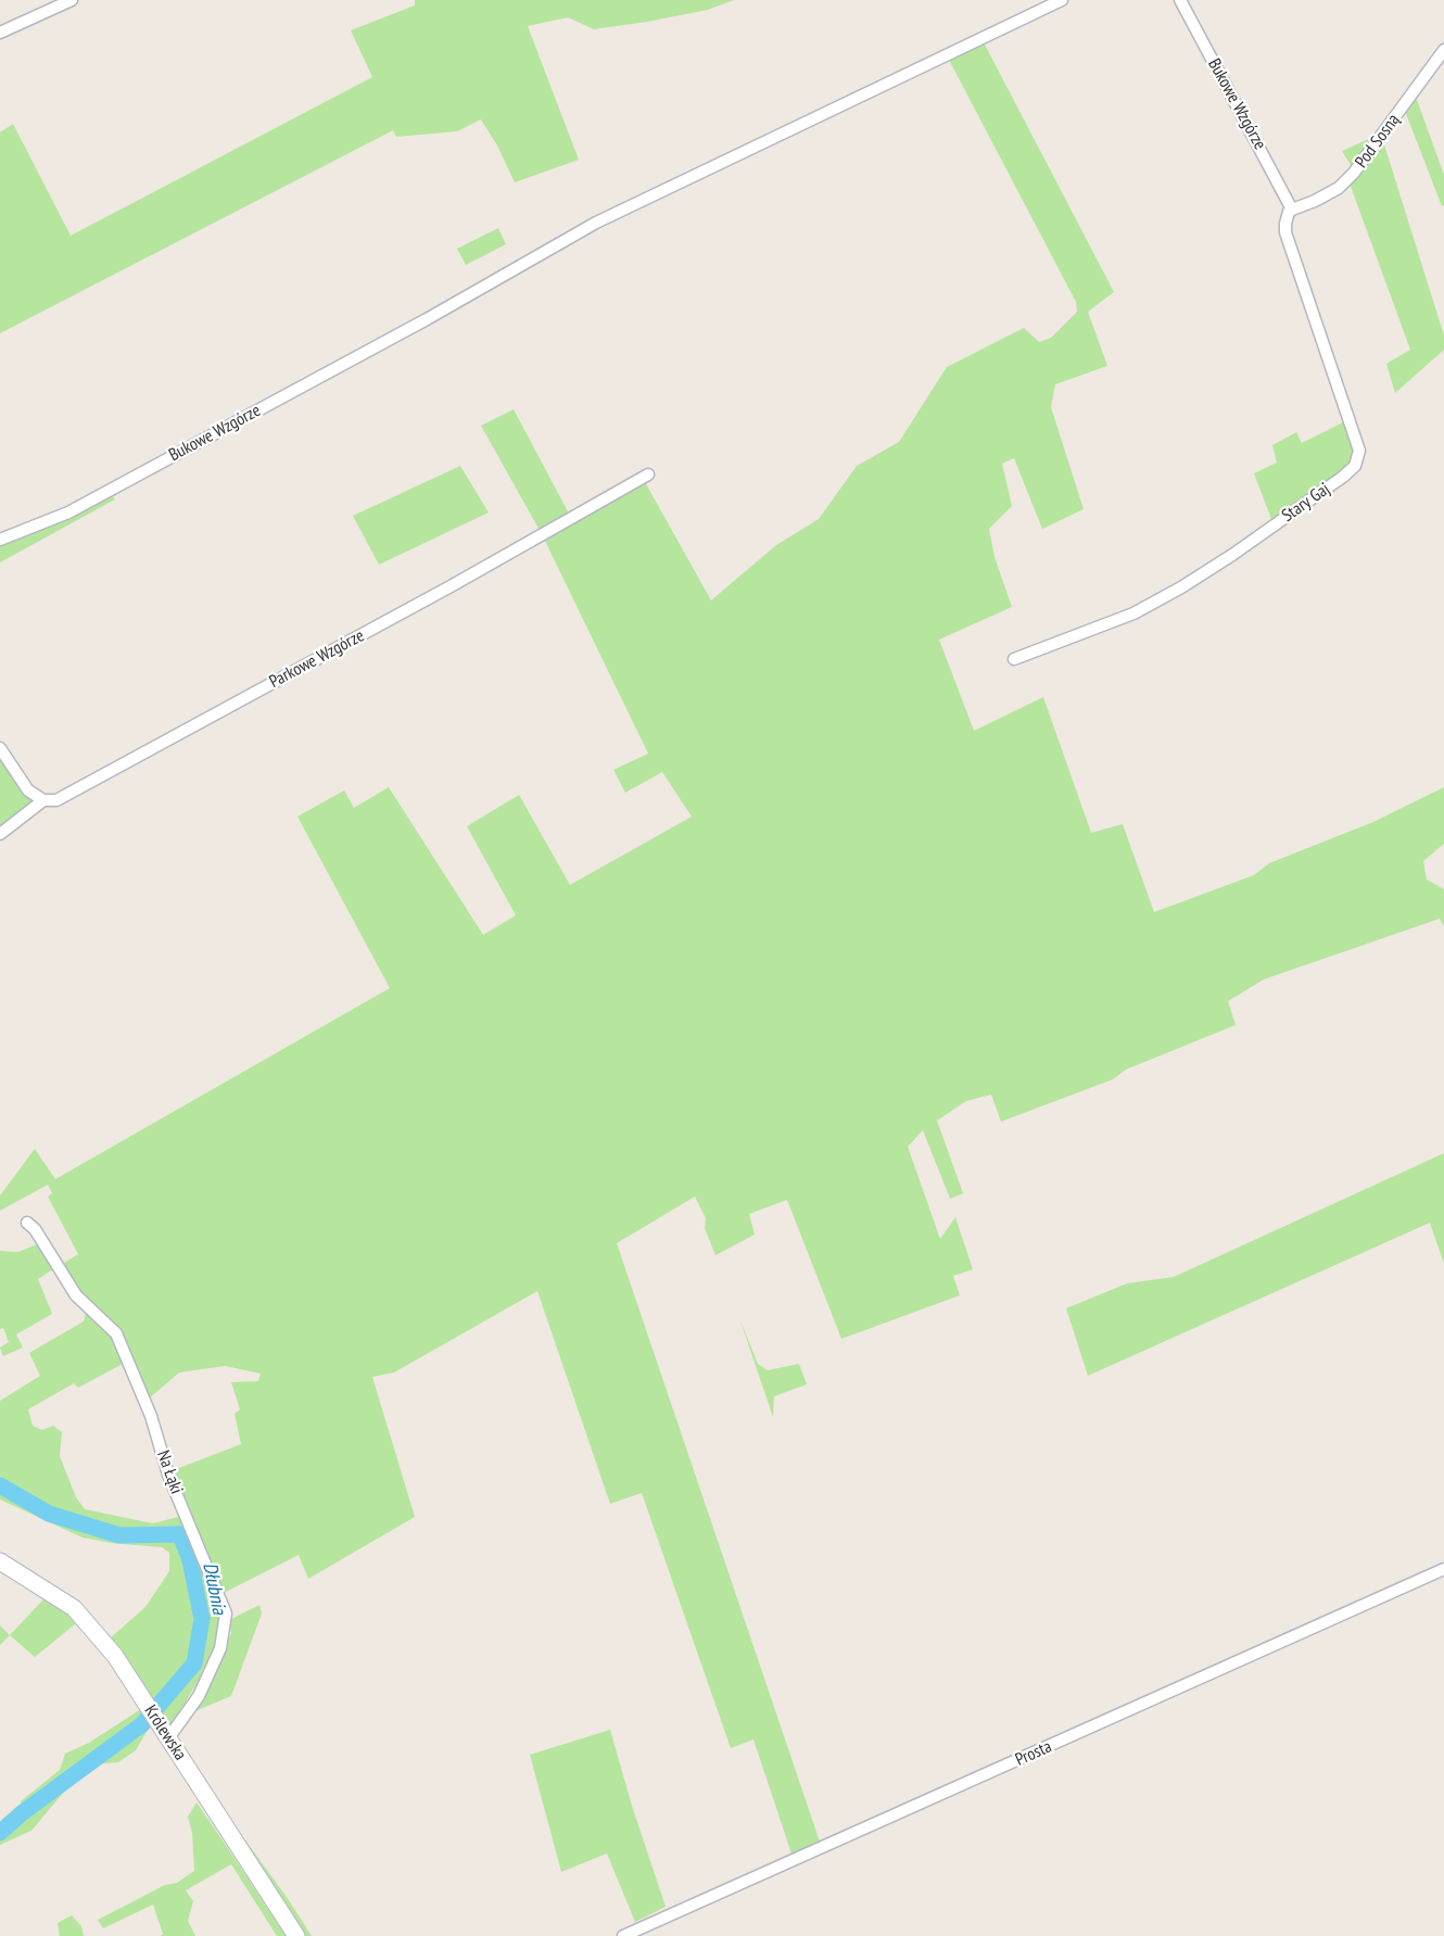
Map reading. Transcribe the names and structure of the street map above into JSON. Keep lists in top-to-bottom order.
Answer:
{
  "streets": {
    "street": [
      "Bukowe Wzgórze",
      "Pod Sosną",
      "Stary Gaj",
      "Parkowe Wzgórze",
      "Na Łąki",
      "Królewska",
      "Prosta"
    ]
  },
  "crossings": [
    ["Bukowe Wzgórze", "Pod Sosną"],
    ["Bukowe Wzgórze", "Stary Gaj"],
    ["Pod Sosną", "Stary Gaj"],
    ["Na Łąki", "Królewska"]
  ],
  "water": ["Dłubnia"]
}
